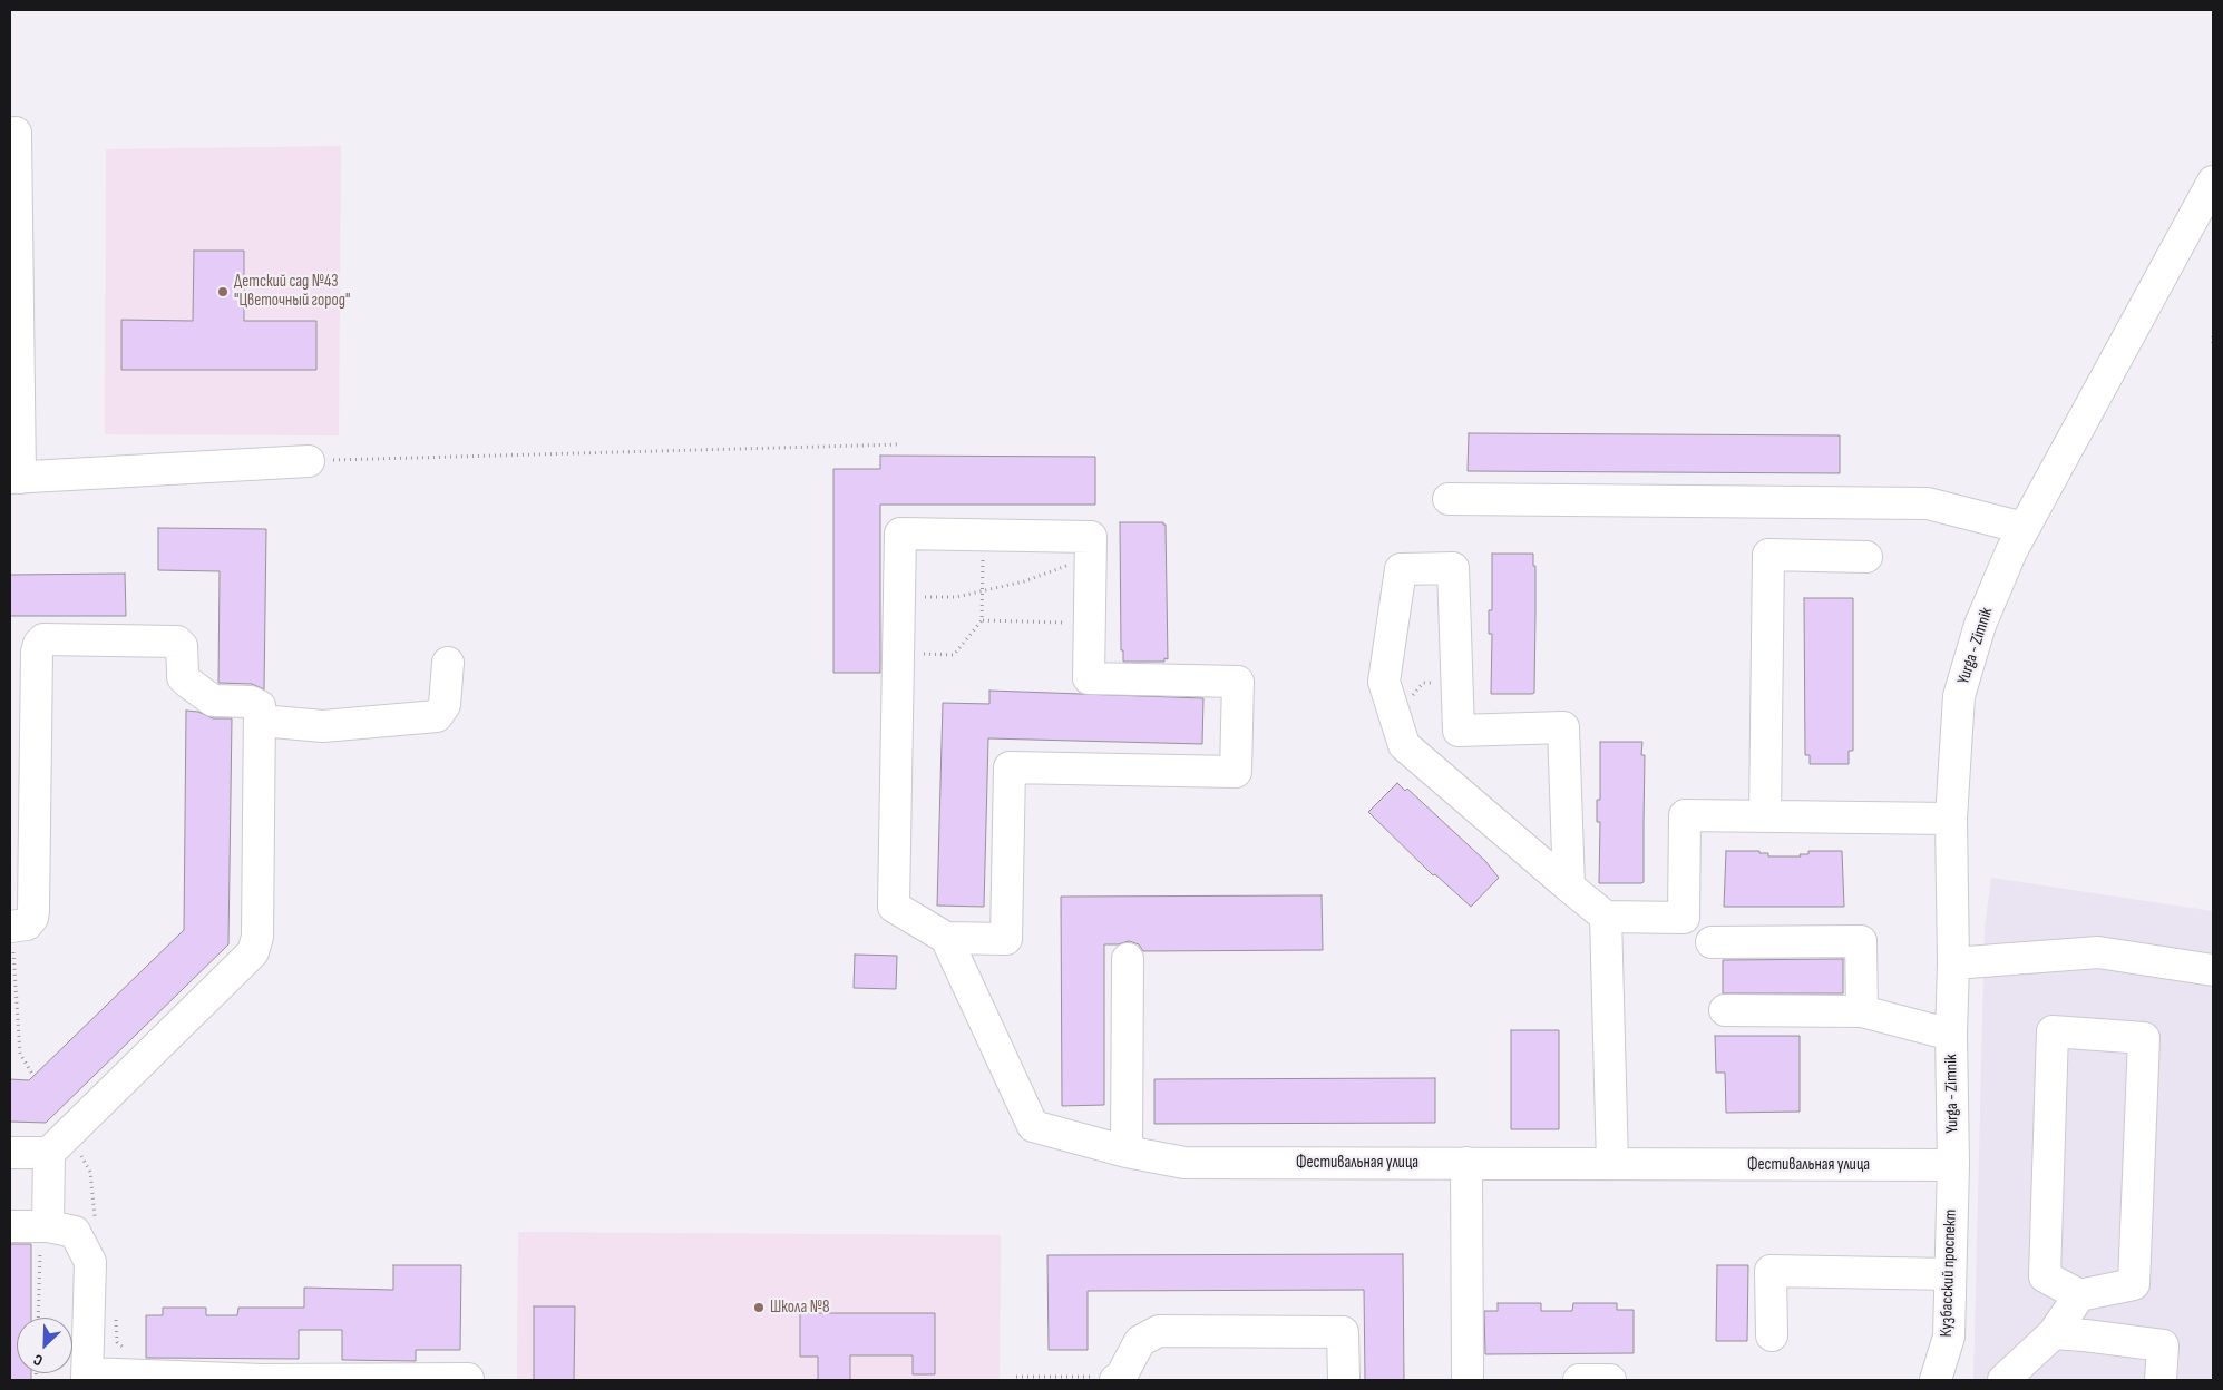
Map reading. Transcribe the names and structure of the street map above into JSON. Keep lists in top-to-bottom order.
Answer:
{
  "streets": {
    "street": ["Yurga - Zimnik", "Фестивальная улица", "Кузбасский проспект"]
  },
  "crossings": [
    ["Yurga - Zimnik", "Фестивальная улица"],
    ["Yurga - Zimnik", "Кузбасский проспект"],
    ["Фестивальная улица", "Кузбасский проспект"]
  ],
  "places": ["Детский сад №43 \"Цветочный город\"", "Школа №8"],
  "north": "bottom left"
}
